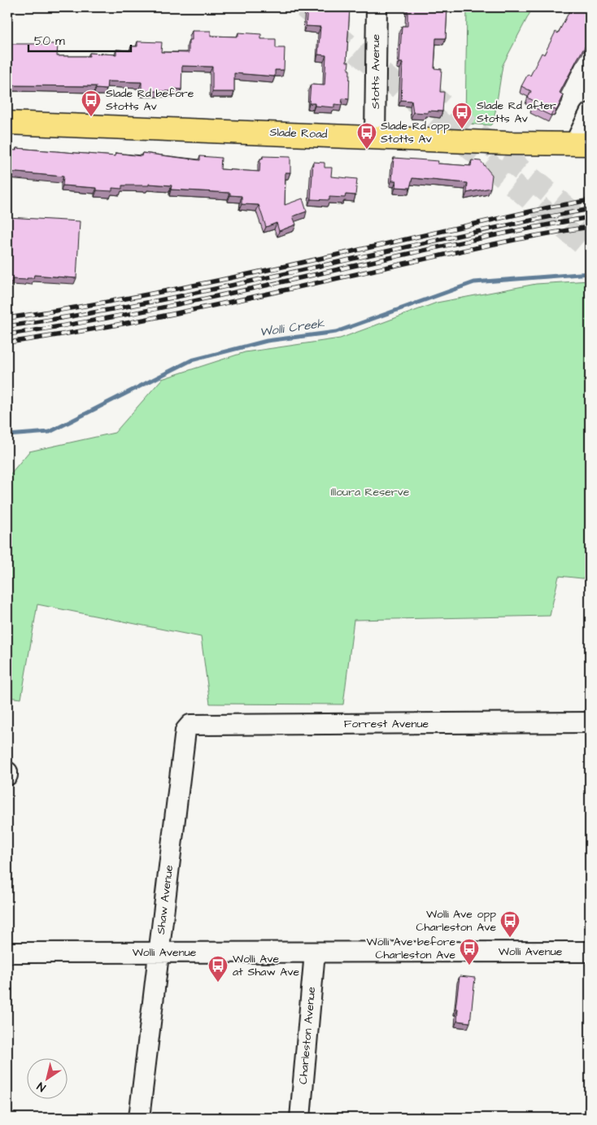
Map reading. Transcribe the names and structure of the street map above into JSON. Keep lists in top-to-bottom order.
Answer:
{
  "streets": {
    "main road": ["Slade Road"],
    "street": [
      "Stotts Avenue",
      "Forrest Avenue",
      "Shaw Avenue",
      "Wolli Avenue",
      "Charleston Avenue"
    ]
  },
  "crossings": [
    ["Stotts Avenue", "Slade Road"],
    ["Forrest Avenue", "Shaw Avenue"],
    ["Shaw Avenue", "Wolli Avenue"],
    ["Wolli Avenue", "Charleston Avenue"]
  ],
  "water": ["Wolli Creek"],
  "parks": ["Illoura Reserve"],
  "places": {
    "bus stop": [
      "Slade Rd before Stotts Av",
      "Slade Rd after Stotts Av",
      "Slade Rd opp Stotts Av",
      "Wolli Ave opp Charleston Ave",
      "Wolli Ave before Charleston Ave",
      "Wolli Ave at Shaw Ave"
    ]
  },
  "scale_bar": "50 m",
  "north": "bottom left"
}
